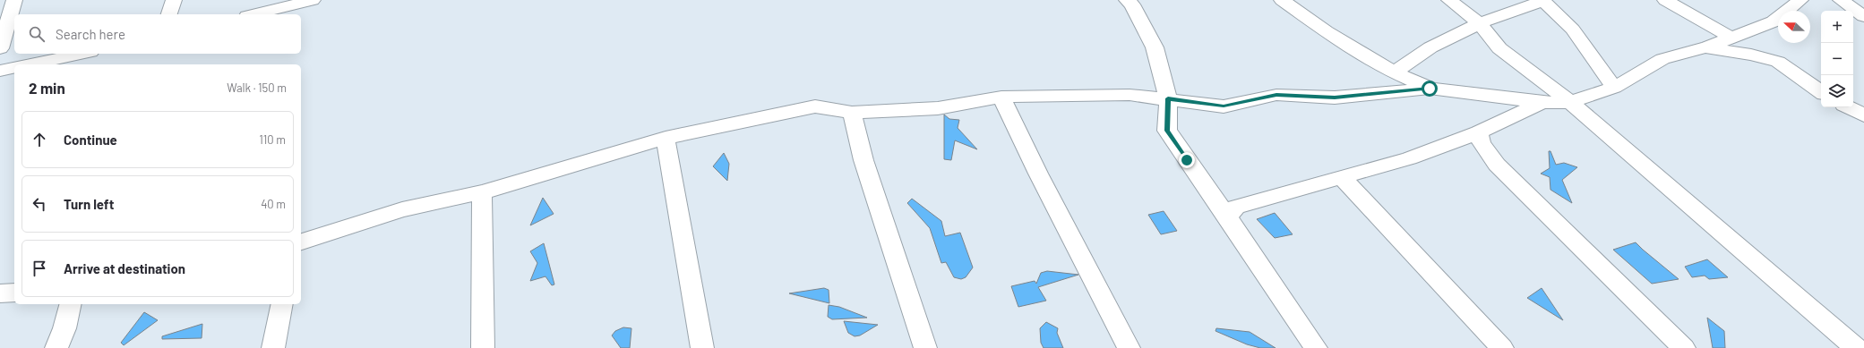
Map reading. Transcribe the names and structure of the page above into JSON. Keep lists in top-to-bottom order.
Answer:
{
  "north": "left",
  "page": {
    "map_buttons": ["+", "−"],
    "search": "Search here",
    "heading": ["2 min", "Walk · 150 m"],
    "list": [
      ["Continue", "110 m"],
      ["Turn left", "40 m"],
      "Arrive at destination"
    ]
  }
}
